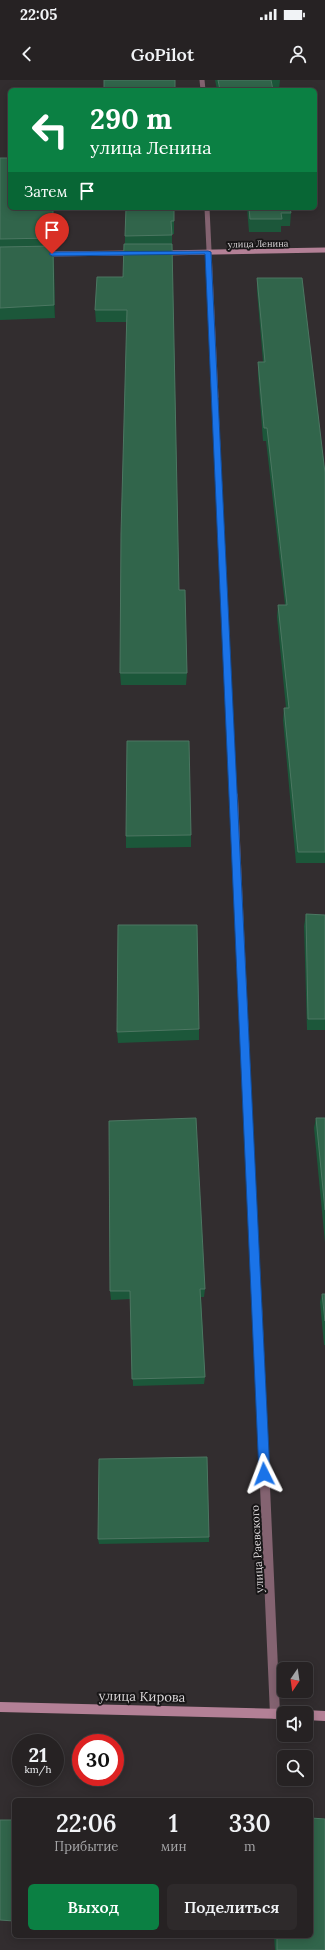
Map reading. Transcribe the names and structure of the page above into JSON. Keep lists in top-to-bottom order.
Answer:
{
  "streets": {
    "main road": ["улица Ленина", "улица Кирова"],
    "street": ["улица Раевского"]
  },
  "crossings": [
    ["улица Ленина", "улица Раевского"]
  ],
  "north": "bottom",
  "page": {
    "status": "22:05",
    "header": "GoPilot",
    "turn": ["290 m", "улица Ленина"],
    "then": "Затем",
    "speed": "21 km/h",
    "limit": "30",
    "eta": [
      "22:06",
      "Прибытие",
      "1",
      "мин",
      "330",
      "m"
    ],
    "buttons": ["Выход", "Поделиться"]
  }
}
